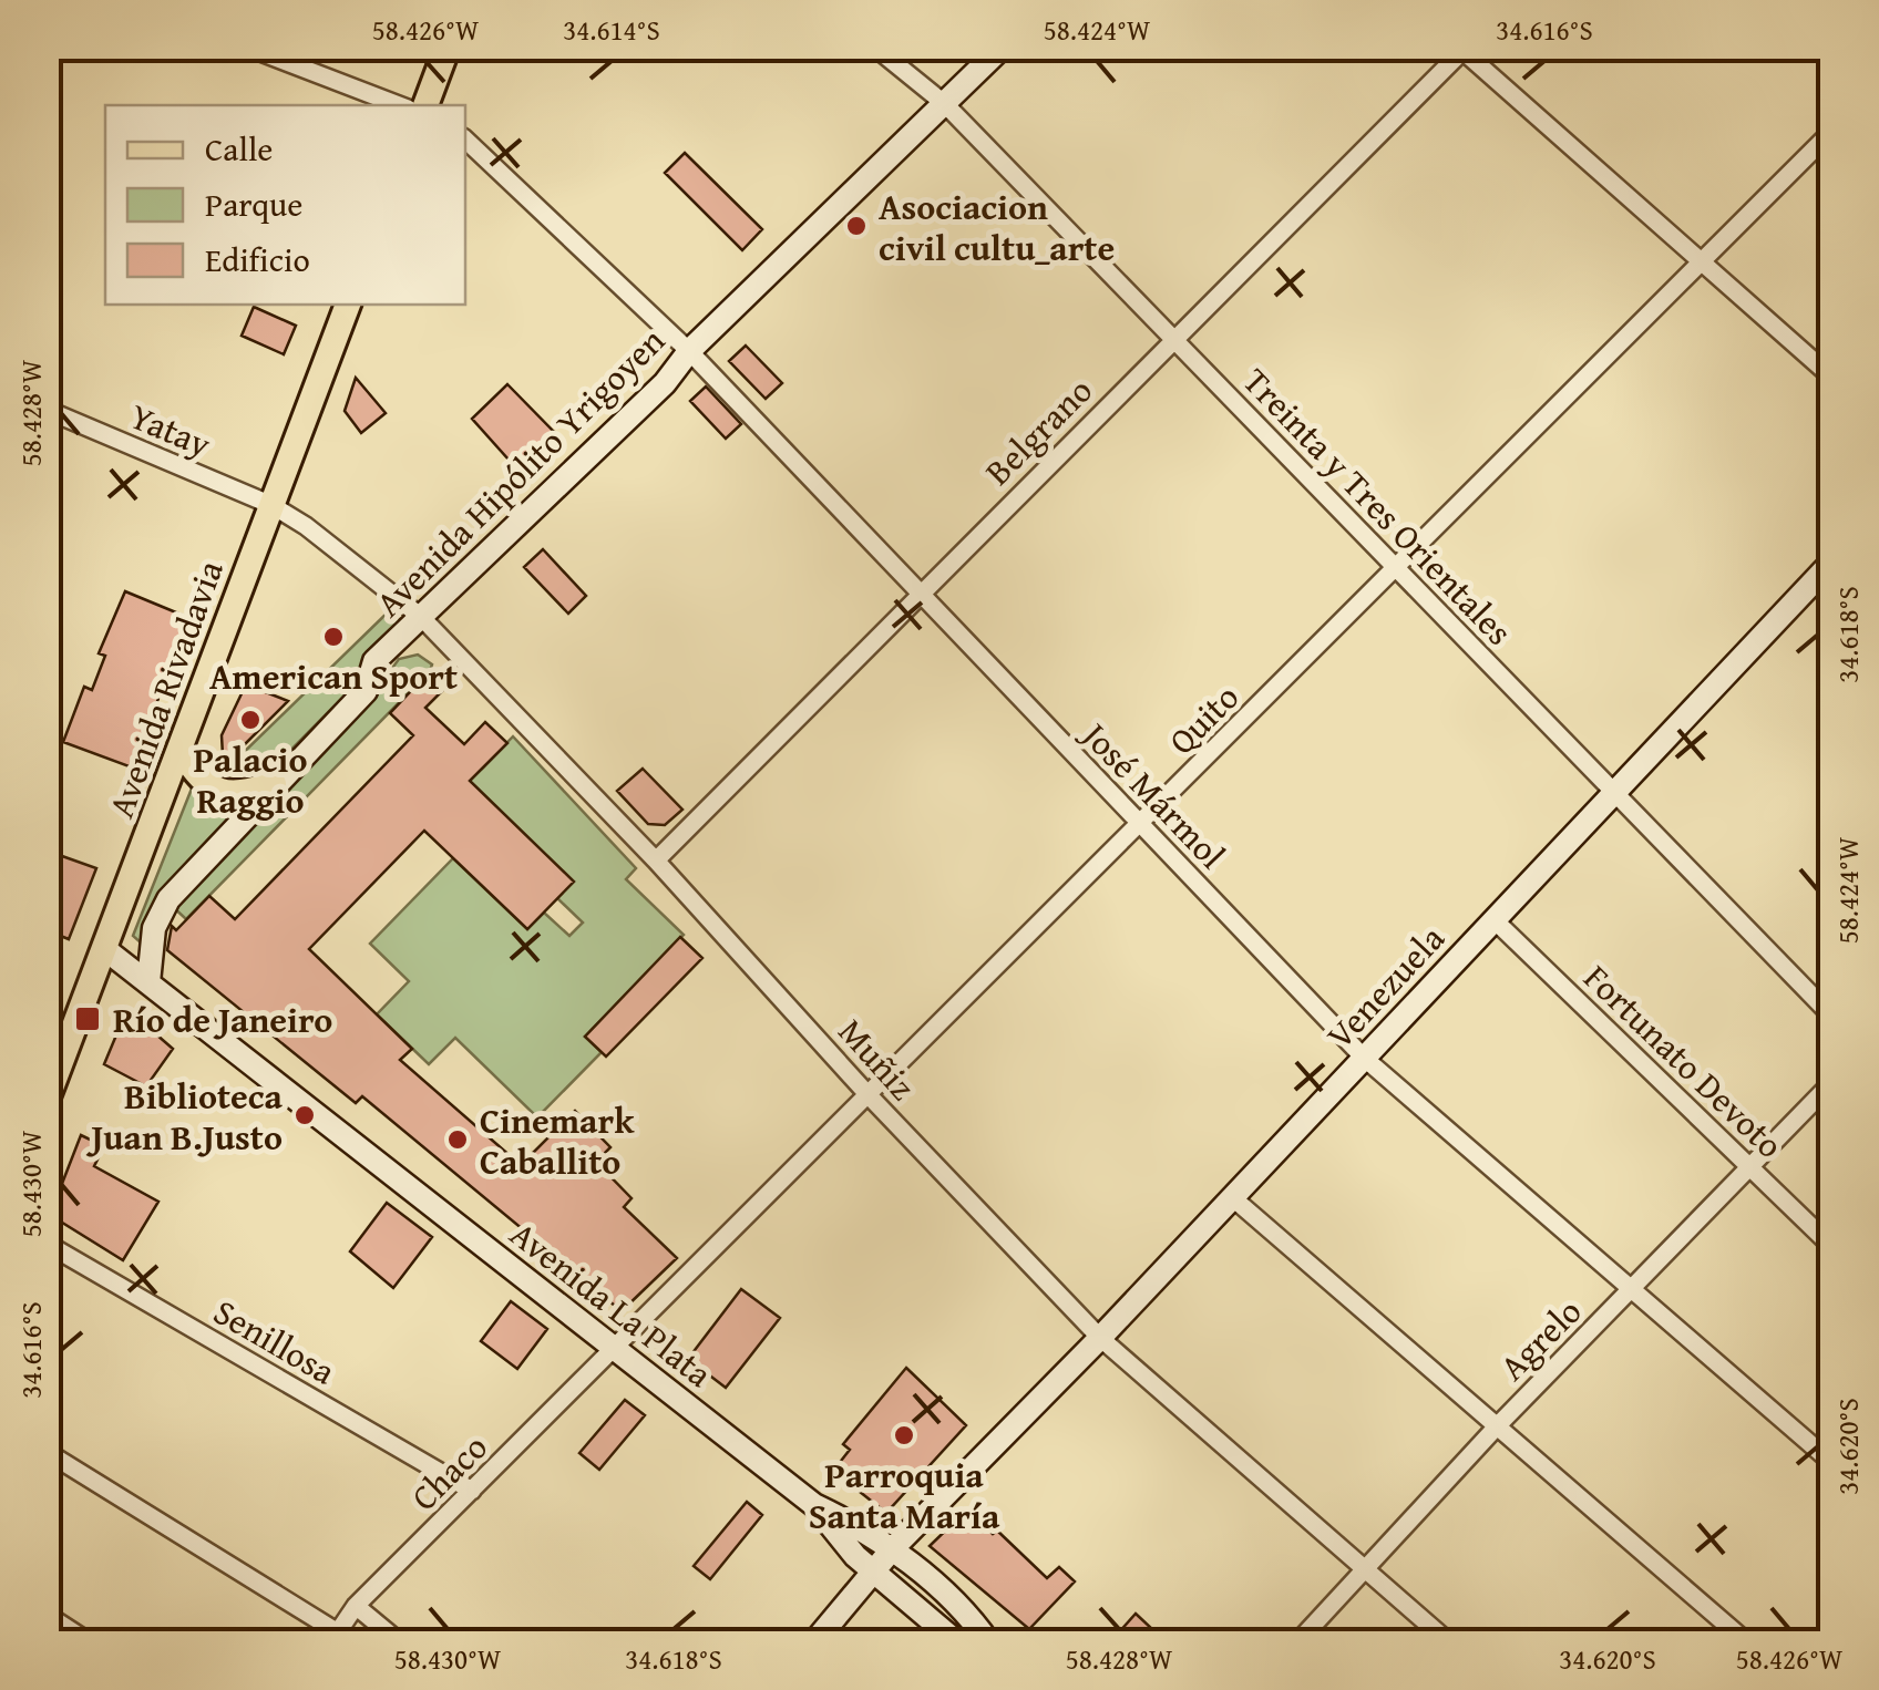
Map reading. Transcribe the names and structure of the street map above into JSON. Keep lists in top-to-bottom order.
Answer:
{
  "streets": {
    "main road": [
      "Avenida Hipólito Yrigoyen",
      "Avenida Rivadavia",
      "Venezuela",
      "Avenida La Plata"
    ],
    "street": [
      "Yatay",
      "Belgrano",
      "Treinta y Tres Orientales",
      "Quito",
      "José Mármol",
      "Muñiz",
      "Fortunato Devoto",
      "Agrelo",
      "Senillosa",
      "Chaco"
    ]
  },
  "crossings": [
    ["Yatay", "Avenida Rivadavia"],
    ["Yatay", "Muñiz"],
    ["Belgrano", "Treinta y Tres Orientales"],
    ["Belgrano", "José Mármol"],
    ["Belgrano", "Muñiz"],
    ["Avenida Hipólito Yrigoyen", "Treinta y Tres Orientales"],
    ["Avenida Hipólito Yrigoyen", "José Mármol"],
    ["Avenida Hipólito Yrigoyen", "Muñiz"],
    ["Avenida Hipólito Yrigoyen", "Avenida La Plata"],
    ["Treinta y Tres Orientales", "Quito"],
    ["Treinta y Tres Orientales", "Venezuela"],
    ["Avenida Rivadavia", "Muñiz"],
    ["Avenida Rivadavia", "Avenida La Plata"],
    ["Quito", "José Mármol"],
    ["Quito", "Muñiz"],
    ["Quito", "Avenida La Plata"],
    ["Quito", "Chaco"],
    ["José Mármol", "Venezuela"],
    ["José Mármol", "Agrelo"],
    ["Venezuela", "Muñiz"],
    ["Venezuela", "Fortunato Devoto"],
    ["Venezuela", "Avenida La Plata"],
    ["Muñiz", "Agrelo"],
    ["Fortunato Devoto", "Agrelo"],
    ["Avenida La Plata", "Chaco"],
    ["Senillosa", "Chaco"]
  ],
  "places": {
    "other": [
      "Asociacion civil cultu_arte",
      "American Sport",
      "Palacio Raggio",
      "Biblioteca Juan B.Justo",
      "Cinemark Caballito",
      "Parroquia Santa María"
    ],
    "transit": ["Río de Janeiro"]
  },
  "legend": ["Calle", "Parque", "Edificio"],
  "coordinates": [
    "58.426°W",
    "34.614°S",
    "58.424°W",
    "34.616°S",
    "58.428°W",
    "34.618°S",
    "58.430°W",
    "34.620°S"
  ]
}
